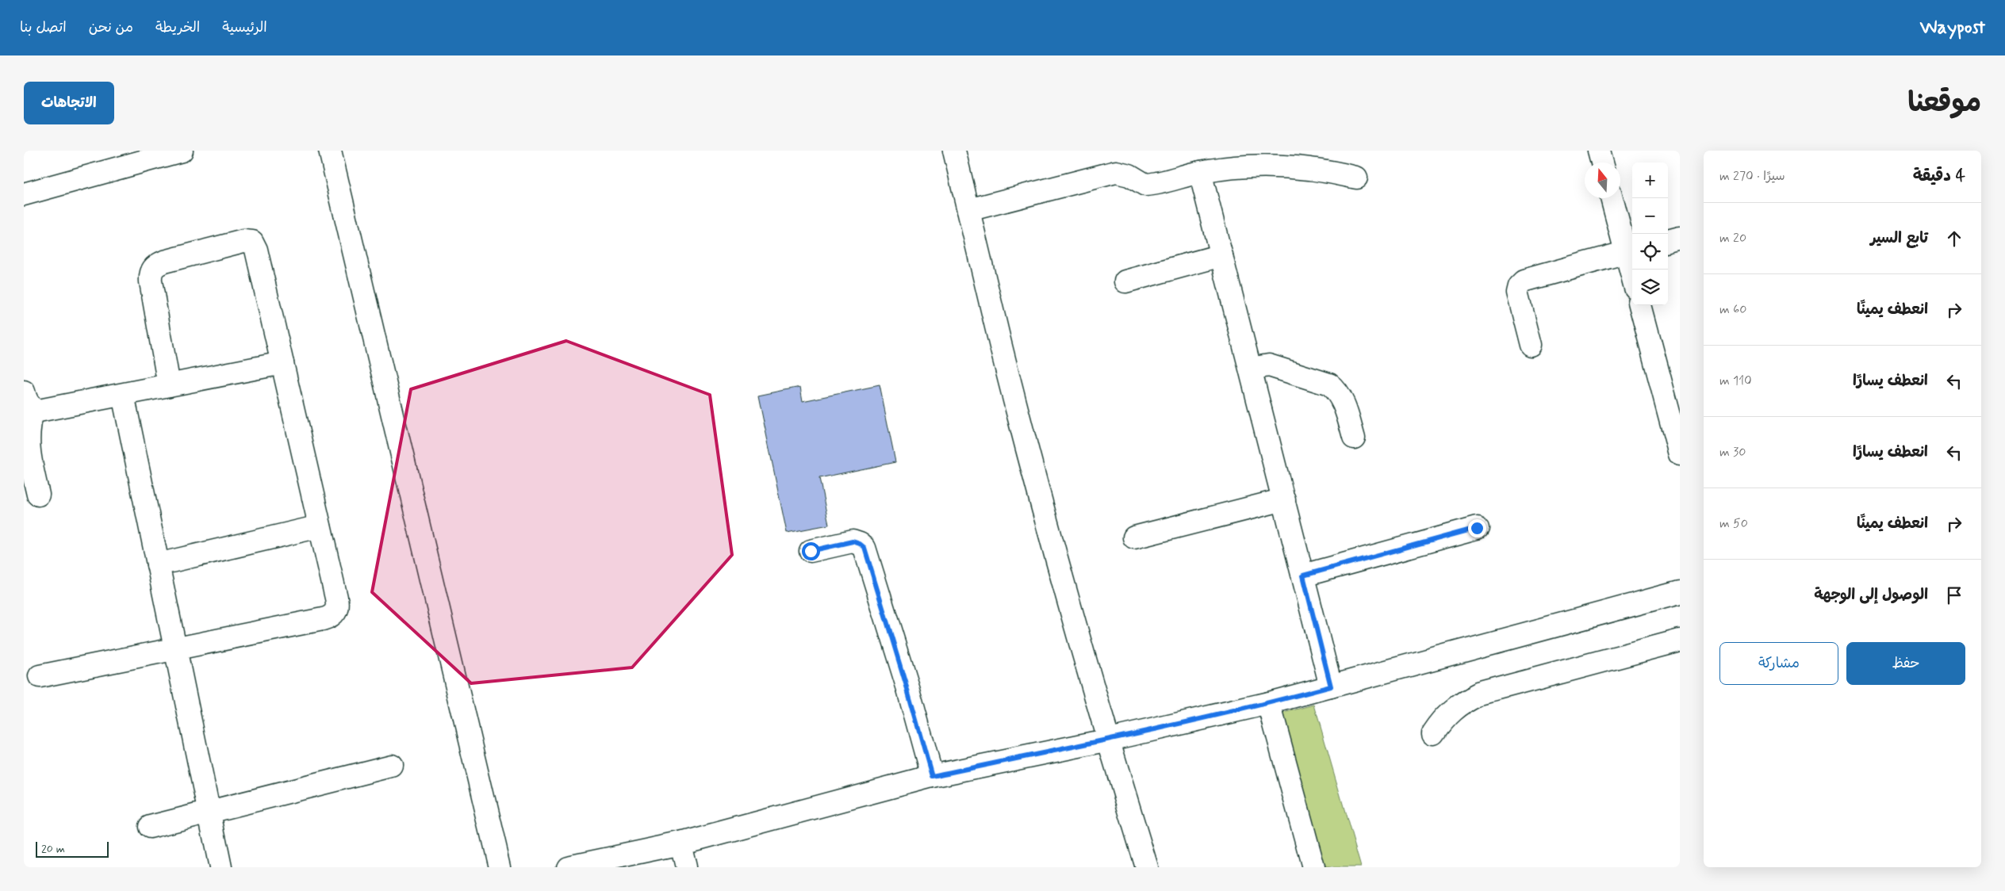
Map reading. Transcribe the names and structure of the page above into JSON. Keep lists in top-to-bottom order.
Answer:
{
  "scale_bar": "20 m",
  "north": "top",
  "page": {
    "header": "Waypost",
    "nav": [
      "الرئيسية",
      "الخريطة",
      "من نحن",
      "اتصل بنا"
    ],
    "title": "موقعنا",
    "buttons": [
      "الاتجاهات",
      ["حفظ", "مشاركة"]
    ],
    "heading": ["4 دقيقة", "سيرًا · 270 m"],
    "map_buttons": ["+", "−"],
    "list": [
      ["تابع السير", "20 m"],
      ["انعطف يمينًا", "60 m"],
      ["انعطف يسارًا", "110 m"],
      ["انعطف يسارًا", "30 m"],
      ["انعطف يمينًا", "50 m"],
      "الوصول إلى الوجهة"
    ],
    "scale": "20 m"
  }
}
